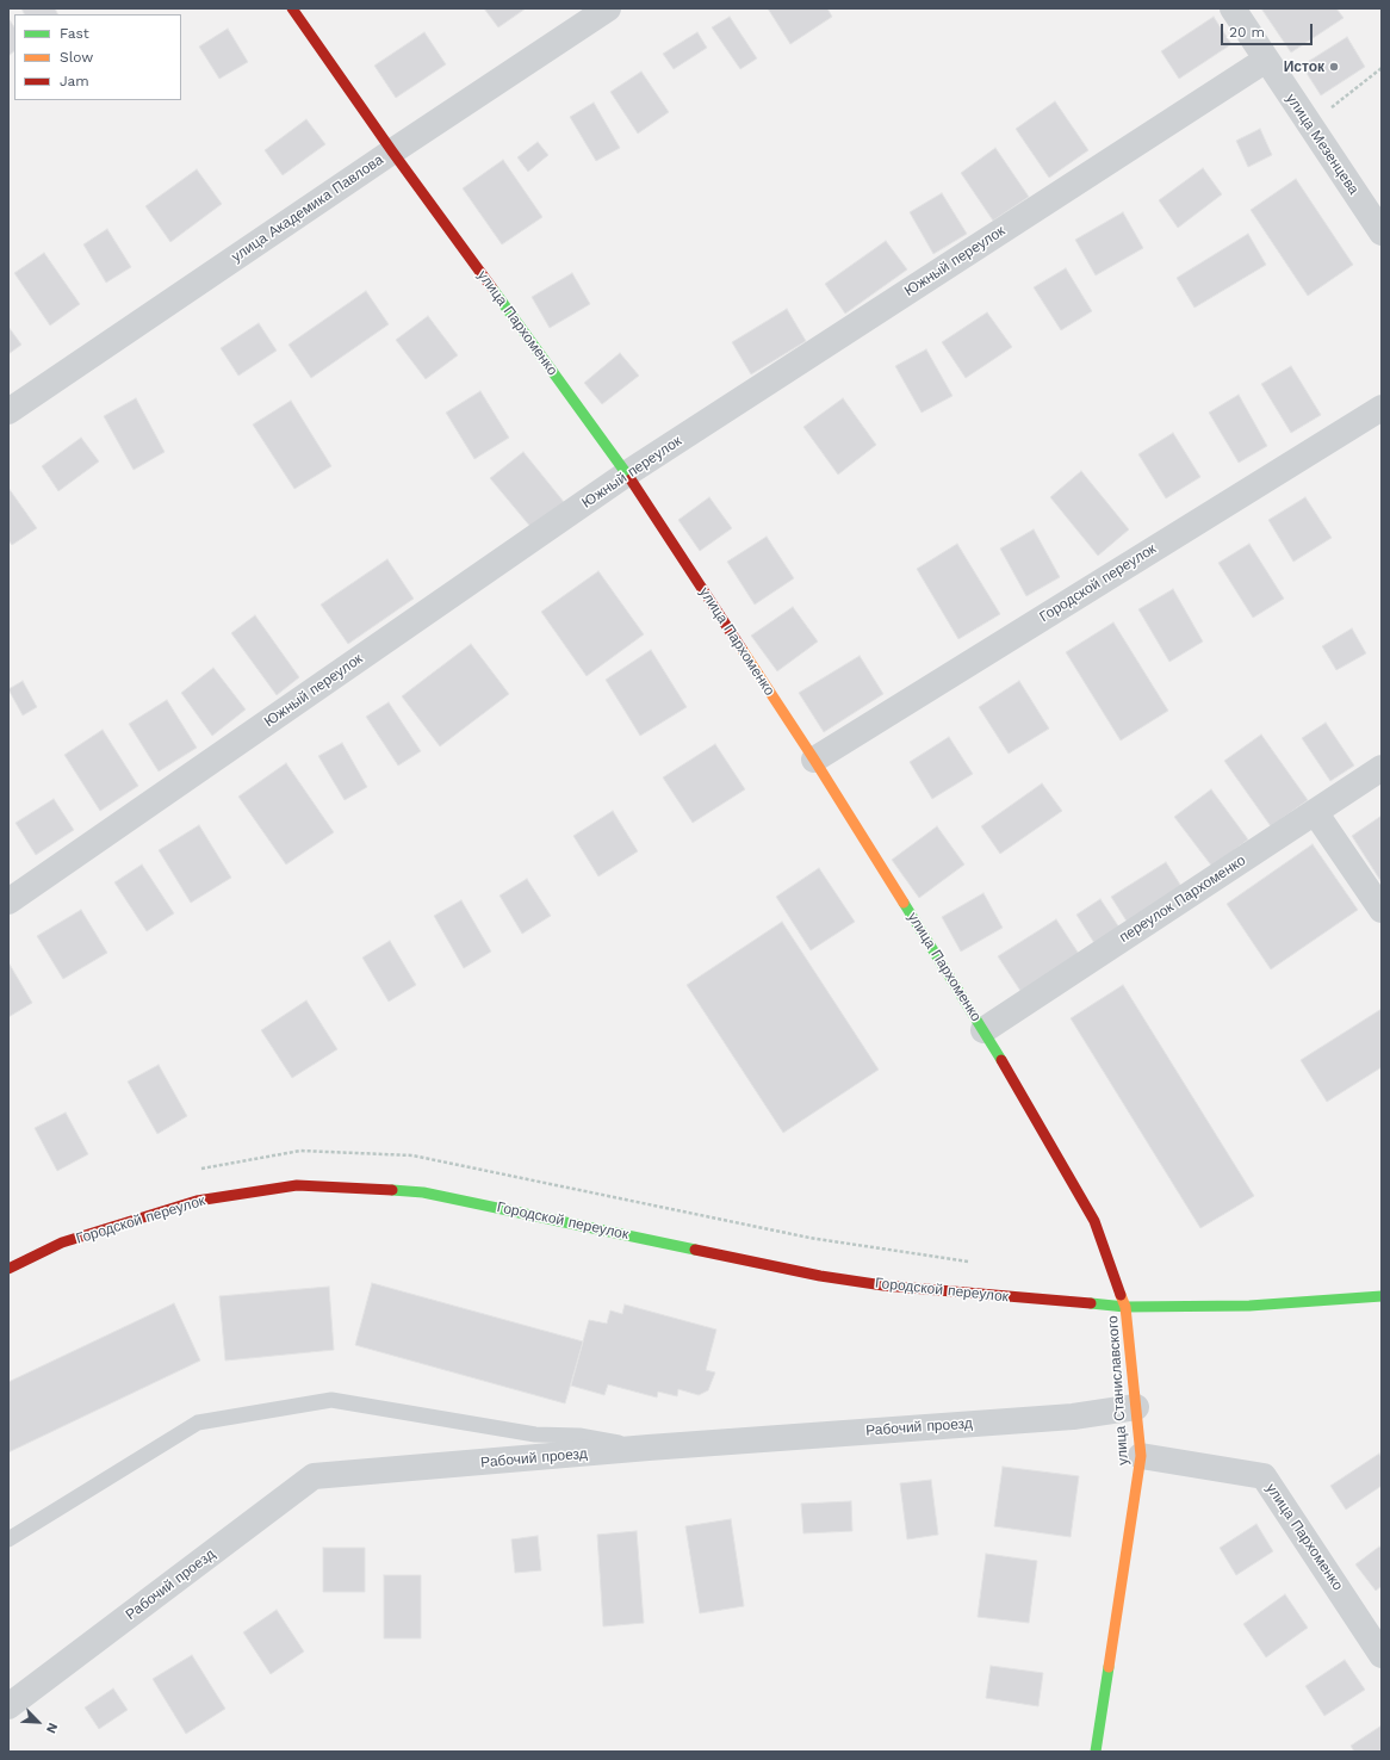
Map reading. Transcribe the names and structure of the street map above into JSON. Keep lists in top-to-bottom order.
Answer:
{
  "streets": {
    "street": [
      "улица Мезенцева",
      "улица Академика Павлова",
      "Южный переулок",
      "улица Пархоменко",
      "Городской переулок",
      "переулок Пархоменко",
      "улица Станиславского",
      "Рабочий проезд"
    ]
  },
  "crossings": [
    ["улица Мезенцева", "Южный переулок"],
    ["улица Академика Павлова", "улица Пархоменко"],
    ["Южный переулок", "улица Пархоменко"],
    ["улица Пархоменко", "Городской переулок"],
    ["улица Пархоменко", "переулок Пархоменко"],
    ["улица Пархоменко", "улица Станиславского"],
    ["Городской переулок", "улица Станиславского"],
    ["улица Станиславского", "Рабочий проезд"]
  ],
  "places": ["Исток"],
  "legend": ["Fast", "Slow", "Jam"],
  "scale_bar": "20 m",
  "north": "bottom right"
}
